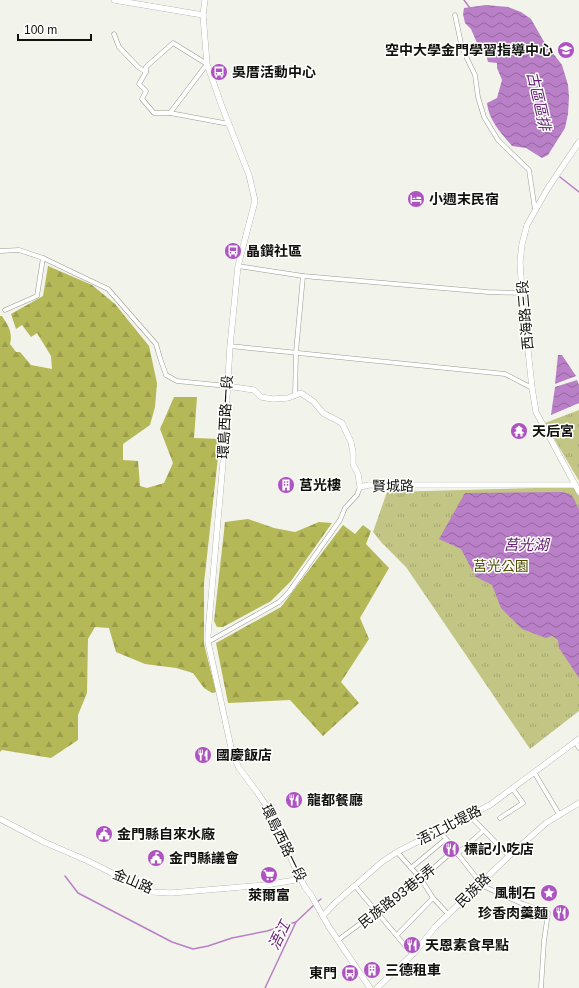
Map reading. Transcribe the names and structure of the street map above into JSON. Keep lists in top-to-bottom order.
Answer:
{
  "streets": {
    "main road": [
      "西海路三段",
      "環島西路一段",
      "賢城路",
      "浯江北堤路",
      "金山路",
      "民族路"
    ],
    "street": ["民族路93巷5弄"]
  },
  "crossings": [
    ["西海路三段", "賢城路"],
    ["環島西路一段", "賢城路"],
    ["環島西路一段", "浯江北堤路"],
    ["環島西路一段", "金山路"]
  ],
  "water": ["古區區排", "莒光湖", "浯江"],
  "parks": ["莒光公園"],
  "places": {
    "school or university": ["空中大學金門學習指導中心"],
    "bus stop": ["吳厝活動中心", "晶鑽社區", "東門"],
    "hotel": ["小週末民宿"],
    "temple": ["天后宮"],
    "building": ["莒光樓", "三德租車"],
    "restaurant": [
      "國慶飯店",
      "龍都餐廳",
      "標記小吃店",
      "珍香肉羹麵",
      "天恩素食早點"
    ],
    "public building": ["金門縣自來水廠", "金門縣議會"],
    "supermarket": ["萊爾富"],
    "place": ["風制石"]
  },
  "scale_bar": "100 m"
}
